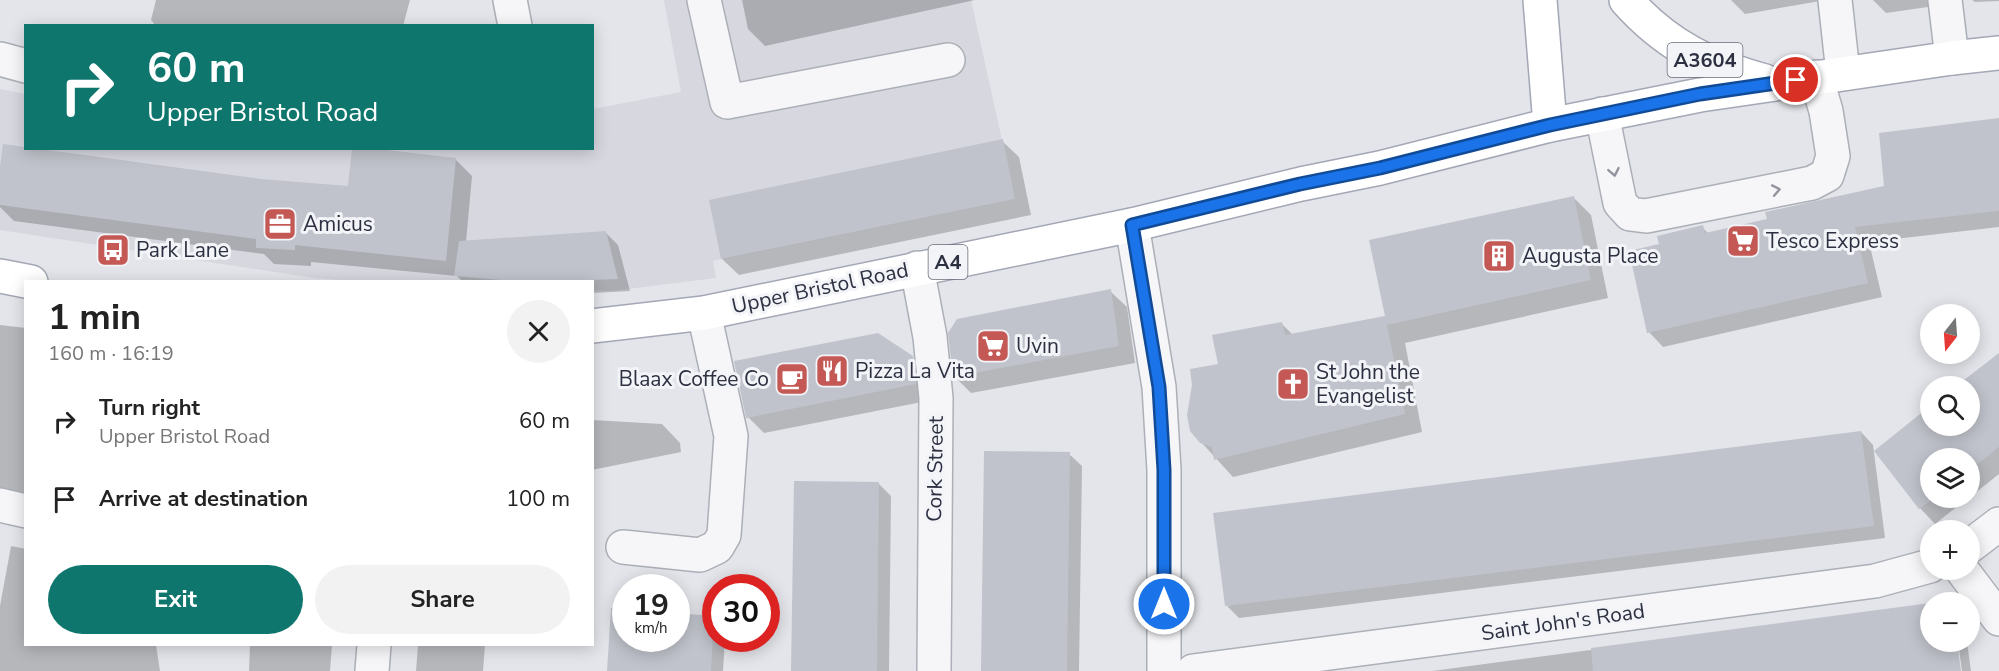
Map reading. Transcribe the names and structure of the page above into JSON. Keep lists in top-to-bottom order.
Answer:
{
  "streets": {
    "main road": ["A3604", "A4", "Upper Bristol Road"],
    "street": ["Cork Street", "Saint John's Road"]
  },
  "crossings": [
    ["A3604", "Upper Bristol Road"],
    ["Upper Bristol Road", "Cork Street"]
  ],
  "places": {
    "office": ["Amicus"],
    "supermarket": ["Tesco Express", "Uvin"],
    "bus stop": ["Park Lane"],
    "building": ["Augusta Place"],
    "restaurant": ["Pizza La Vita"],
    "cafe": ["Blaax Coffee Co"],
    "church": ["St John the Evangelist"]
  },
  "north": "bottom",
  "page": {
    "turn": ["60 m", "Upper Bristol Road"],
    "heading": ["1 min", "160 m · 16:19"],
    "map_buttons": ["+", "−"],
    "list": [
      {
        "name": "Turn right",
        "note": "Upper Bristol Road",
        "value": "60 m"
      },
      {
        "name": "Arrive at destination",
        "value": "100 m"
      }
    ],
    "buttons": ["Exit", "Share"],
    "speed": "19 km/h",
    "limit": "30"
  }
}
